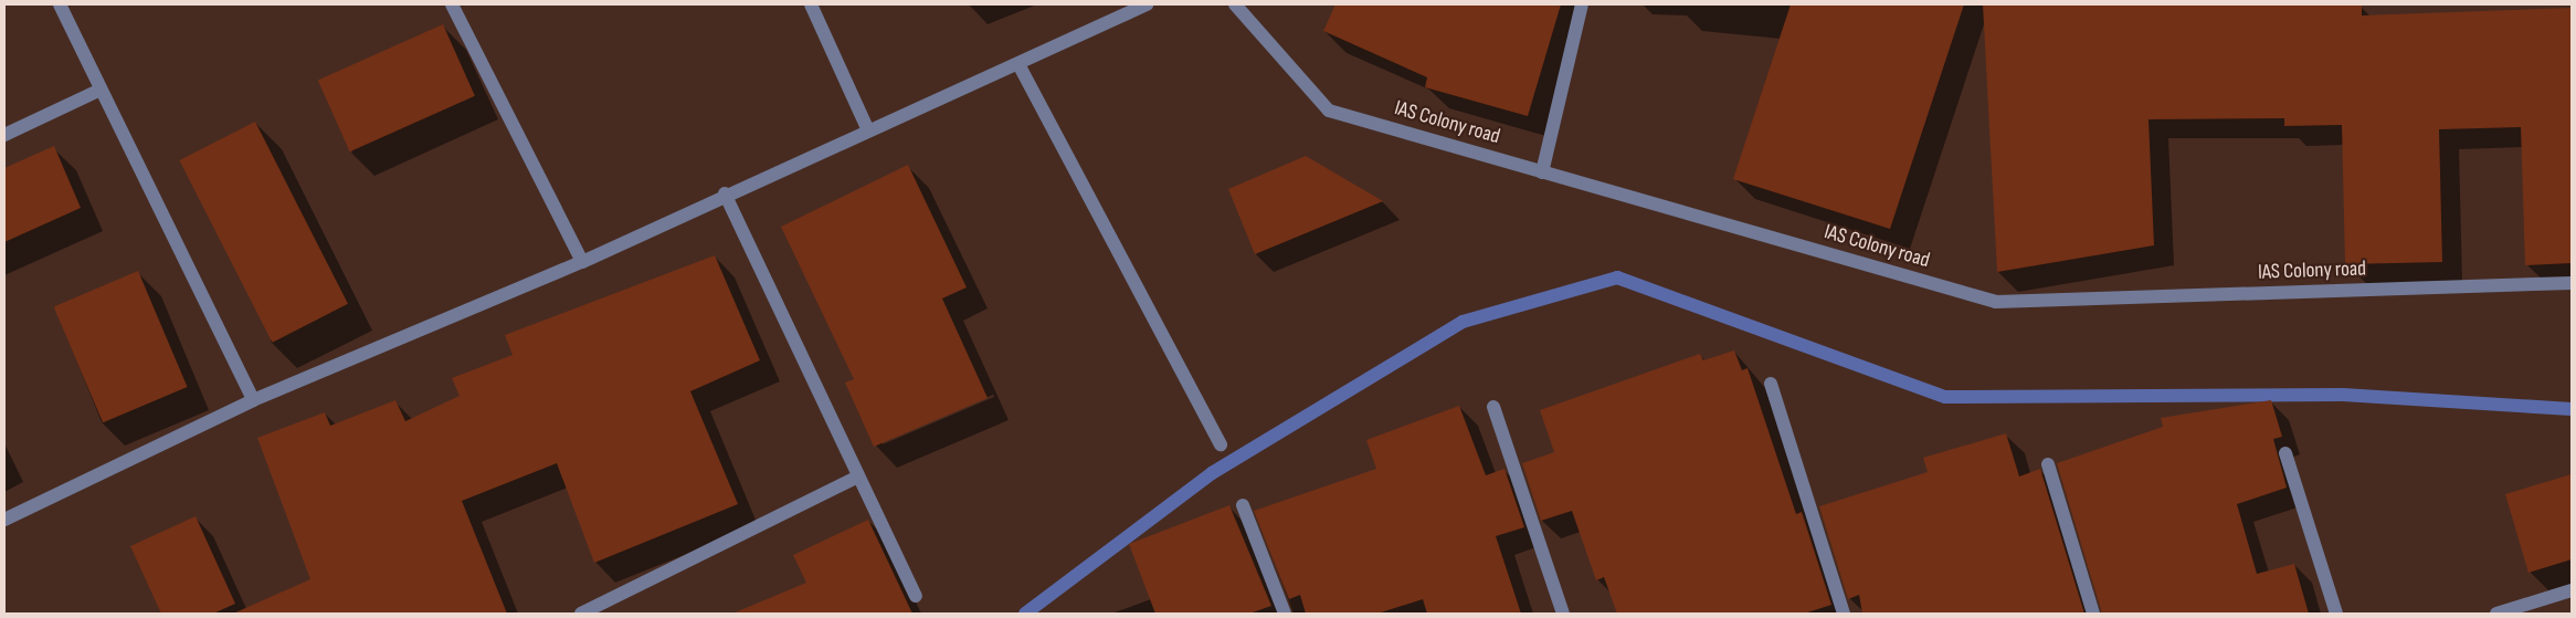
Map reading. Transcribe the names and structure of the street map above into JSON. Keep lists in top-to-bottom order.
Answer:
{
  "streets": {
    "street": ["IAS Colony road"]
  }
}
